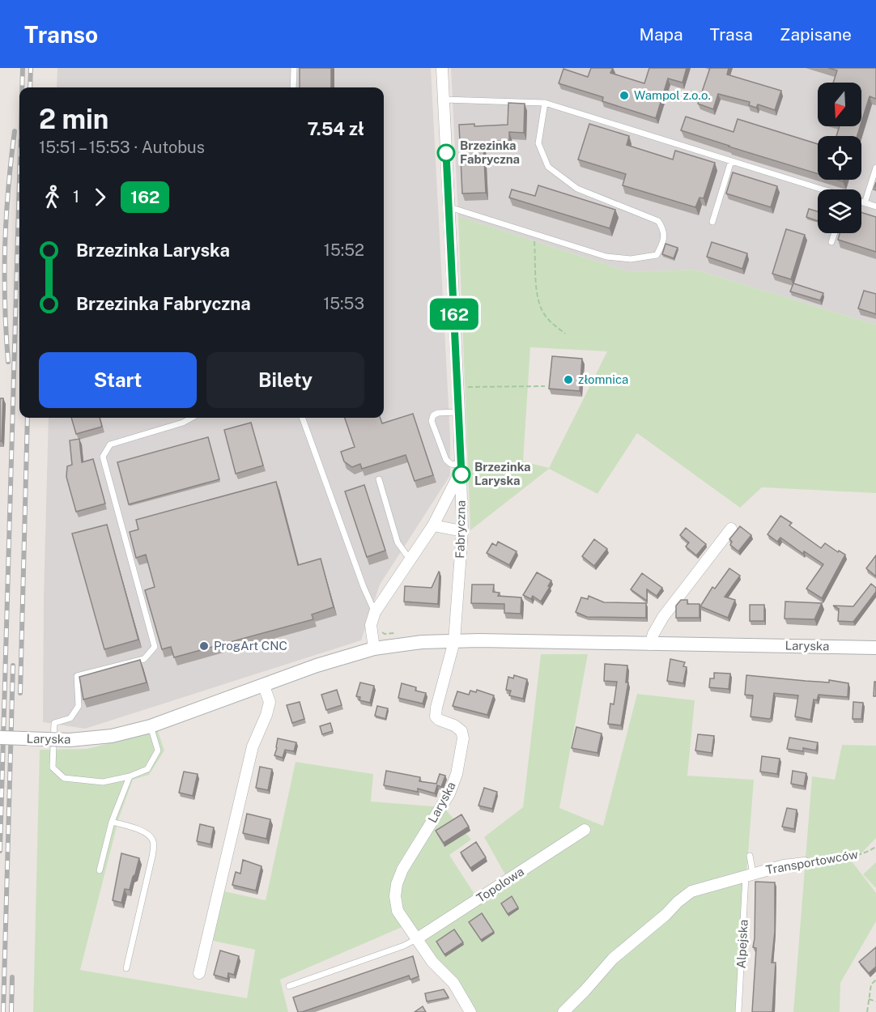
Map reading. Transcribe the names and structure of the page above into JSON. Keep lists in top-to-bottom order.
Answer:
{
  "streets": {
    "street": [
      "Fabryczna",
      "Laryska",
      "Transportowców",
      "Topolowa"
    ],
    "lane": ["Alpejska"]
  },
  "crossings": [
    ["Fabryczna", "Laryska"],
    ["Laryska", "Topolowa"],
    ["Transportowców", "Alpejska"]
  ],
  "places": [
    "Wampol z.o.o.",
    "Brzezinka Fabryczna",
    "złomnica",
    "Brzezinka Laryska",
    "ProgArt CNC"
  ],
  "lines": ["bus line 162"],
  "north": "bottom",
  "page": {
    "header": "Transo",
    "nav": ["Mapa", "Trasa", "Zapisane"],
    "on_map": "162",
    "heading": ["2 min", "15:51 – 15:53 · Autobus", "7.54 zł"],
    "legs": ["1", "162"],
    "list": [
      {
        "name": "Brzezinka Laryska",
        "value": "15:52"
      },
      {
        "name": "Brzezinka Fabryczna",
        "value": "15:53"
      }
    ],
    "buttons": ["Start", "Bilety"]
  }
}
